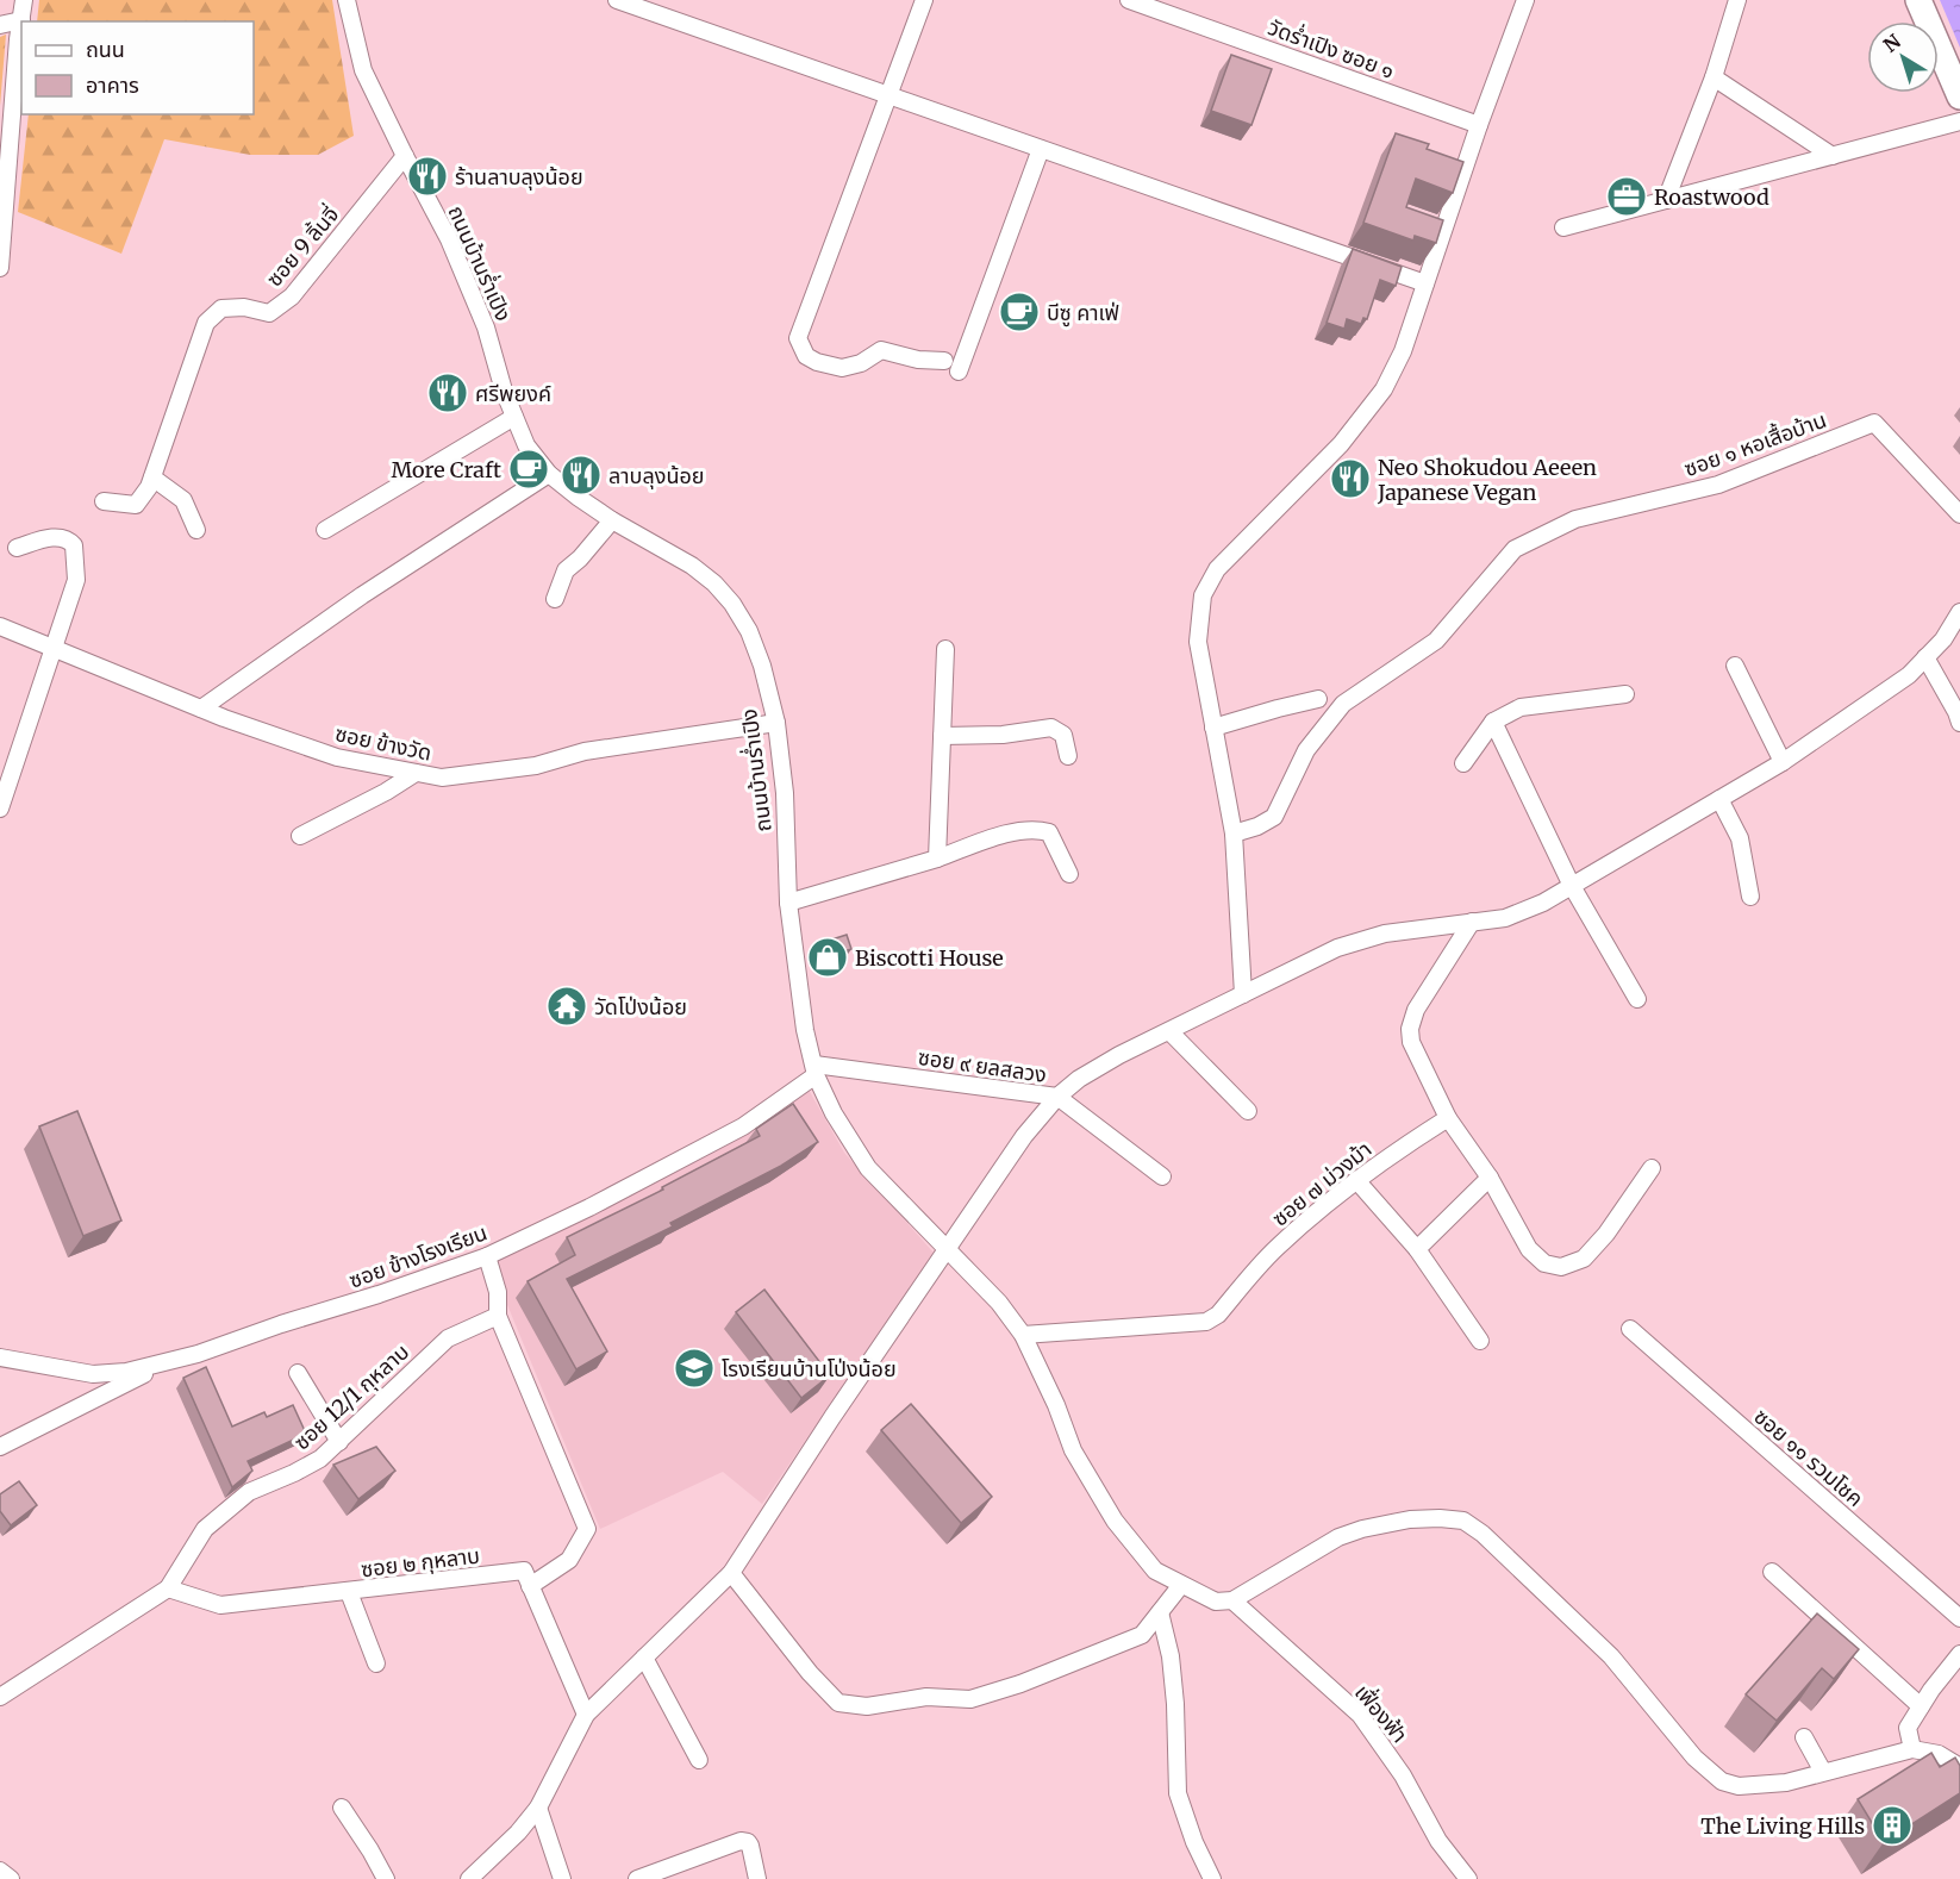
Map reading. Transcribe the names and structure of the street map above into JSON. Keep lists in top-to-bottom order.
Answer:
{
  "streets": {
    "street": [
      "วัดร่ำเปิง ซอย ๑",
      "ซอย 9 ลิ้นจี่",
      "ถนนบ้านร่ำเปิง",
      "ซอย ๑ หอเสื้อบ้าน",
      "ซอย ข้างวัด",
      "ซอย ๙ ยลสลวง",
      "ซอย ๗ ม่วงม้า",
      "ซอย ข้างโรงเรียน",
      "ซอย 12/1 กุหลาบ",
      "ซอย ๑๑ รวมโชค",
      "ซอย ๒ กุหลาบ",
      "เฟื่องฟ้า"
    ]
  },
  "crossings": [
    ["ซอย 9 ลิ้นจี่", "ถนนบ้านร่ำเปิง"],
    ["ถนนบ้านร่ำเปิง", "ซอย ข้างวัด"],
    ["ถนนบ้านร่ำเปิง", "ซอย ๙ ยลสลวง"],
    ["ถนนบ้านร่ำเปิง", "ซอย ๗ ม่วงม้า"],
    ["ถนนบ้านร่ำเปิง", "ซอย ข้างโรงเรียน"],
    ["ถนนบ้านร่ำเปิง", "เฟื่องฟ้า"],
    ["ซอย ๙ ยลสลวง", "ซอย ข้างโรงเรียน"],
    ["ซอย 12/1 กุหลาบ", "ซอย ๒ กุหลาบ"]
  ],
  "places": {
    "restaurant": [
      "ร้านลาบลุงน้อย",
      "ศรีพยงค์",
      "ลาบลุงน้อย",
      "Neo Shokudou Aeeen Japanese Vegan"
    ],
    "office": ["Roastwood"],
    "cafe": ["บีซู คาเฟ่", "More Craft"],
    "shop": ["Biscotti House"],
    "temple": ["วัดโป่งน้อย"],
    "school or university": ["โรงเรียนบ้านโป่งน้อย"],
    "building": ["The Living Hills"]
  },
  "legend": ["ถนน", "อาคาร"],
  "north": "top left"
}
